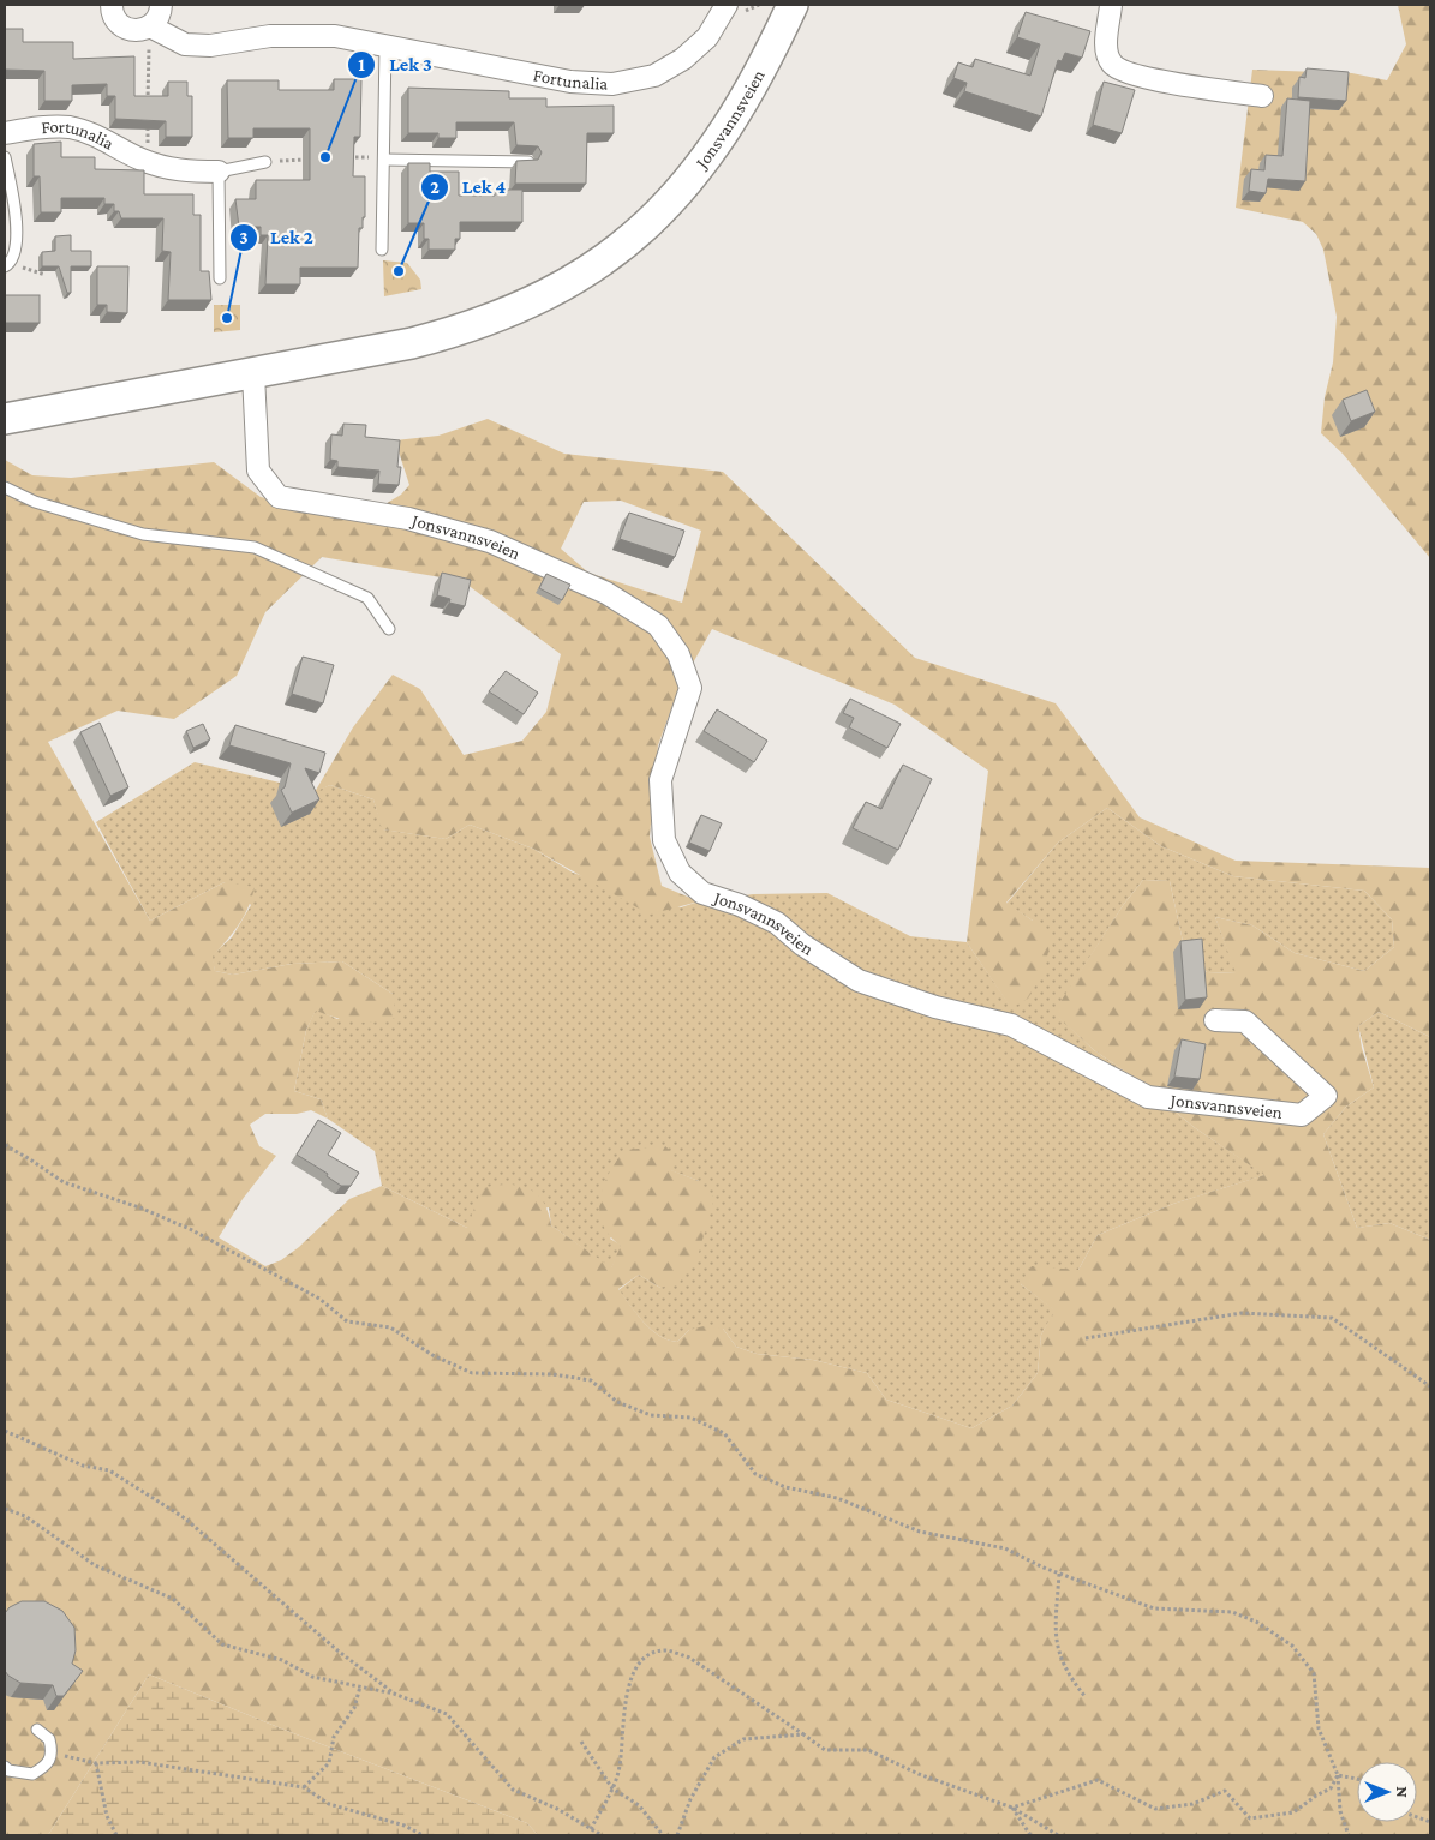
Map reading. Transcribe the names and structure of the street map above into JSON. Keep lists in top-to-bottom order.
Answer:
{
  "streets": {
    "main road": ["Jonsvannsveien"],
    "street": ["Fortunalia"]
  },
  "places": ["Lek 3", "Lek 4", "Lek 2"],
  "north": "right"
}
